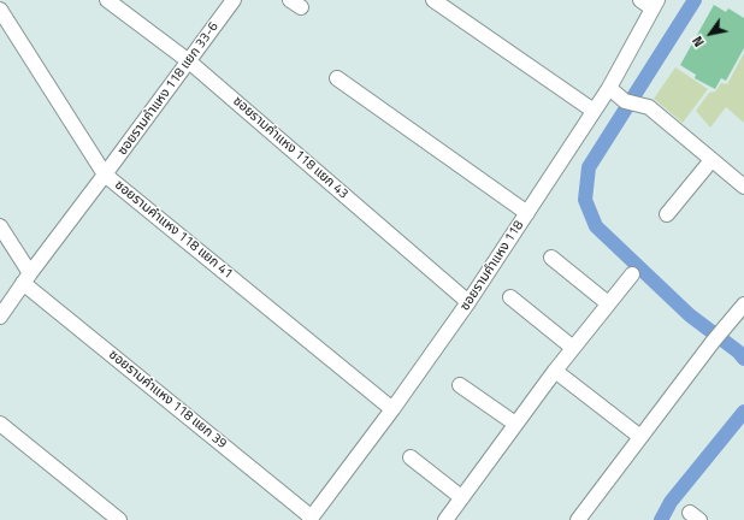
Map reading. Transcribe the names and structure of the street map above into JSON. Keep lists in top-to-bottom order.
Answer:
{
  "streets": {
    "street": [
      "ซอยรามคำแหง 118 แยก 33-6",
      "ซอยรามคำแหง 118 แยก 43",
      "ซอยรามคำแหง 118 แยก 41",
      "ซอยรามคำแหง 118",
      "ซอยรามคำแหง 118 แยก 39"
    ]
  },
  "crossings": [
    ["ซอยรามคำแหง 118 แยก 33-6", "ซอยรามคำแหง 118 แยก 43"],
    ["ซอยรามคำแหง 118 แยก 33-6", "ซอยรามคำแหง 118 แยก 41"],
    ["ซอยรามคำแหง 118 แยก 33-6", "ซอยรามคำแหง 118 แยก 39"],
    ["ซอยรามคำแหง 118 แยก 43", "ซอยรามคำแหง 118"],
    ["ซอยรามคำแหง 118 แยก 41", "ซอยรามคำแหง 118"],
    ["ซอยรามคำแหง 118", "ซอยรามคำแหง 118 แยก 39"]
  ],
  "north": "bottom left"
}
